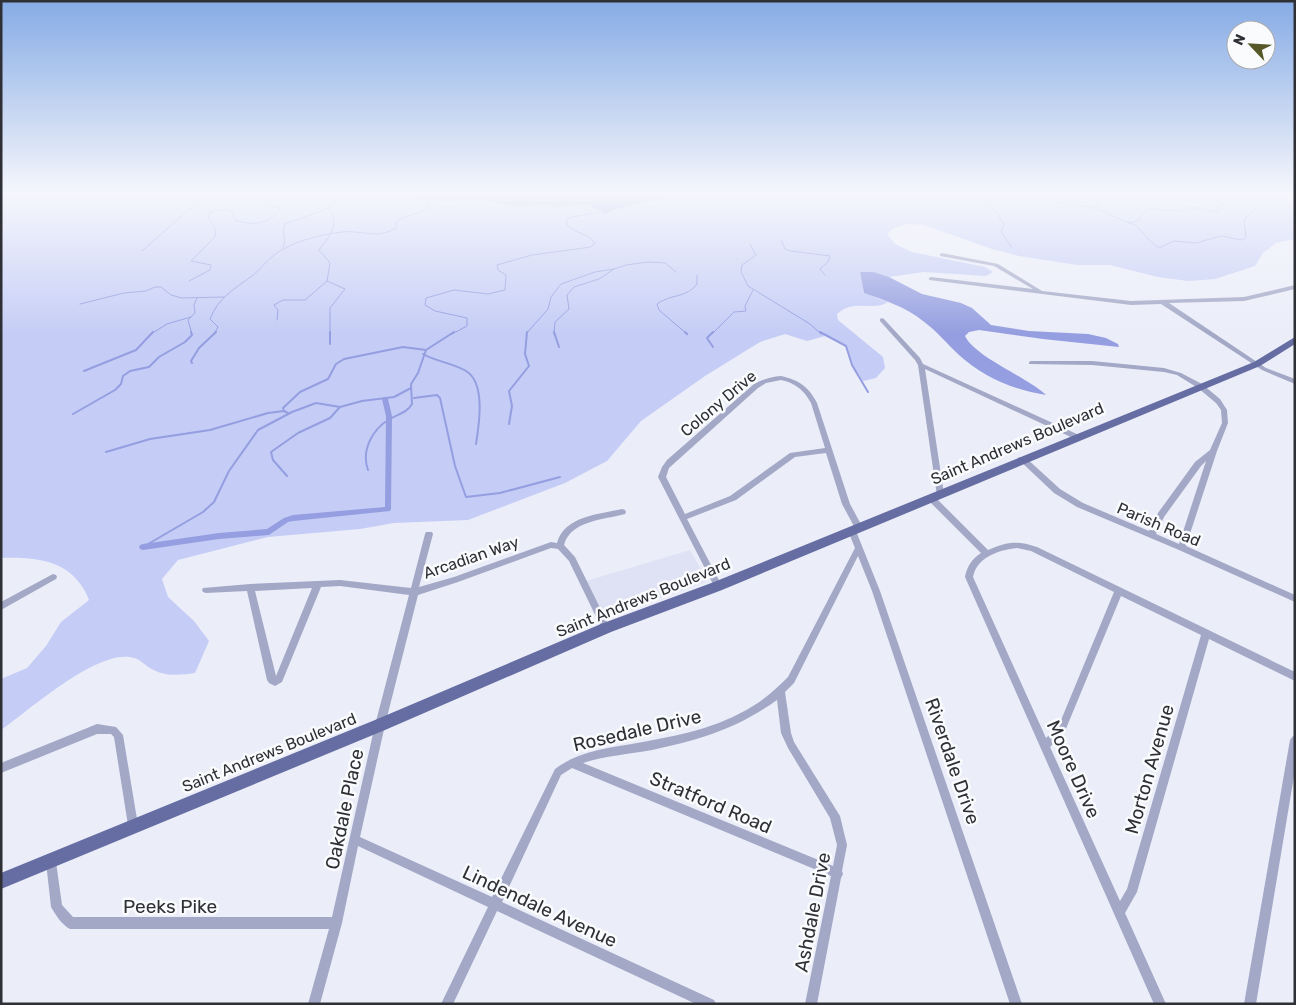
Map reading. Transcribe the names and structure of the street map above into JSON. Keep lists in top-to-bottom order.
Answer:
{
  "streets": {
    "main road": ["Saint Andrews Boulevard"],
    "street": [
      "Colony Drive",
      "Parish Road",
      "Arcadian Way",
      "Rosedale Drive",
      "Riverdale Drive",
      "Moore Drive",
      "Morton Avenue",
      "Stratford Road",
      "Oakdale Place",
      "Peeks Pike",
      "Lindendale Avenue",
      "Ashdale Drive"
    ]
  },
  "crossings": [
    ["Colony Drive", "Saint Andrews Boulevard"],
    ["Colony Drive", "Riverdale Drive"],
    ["Saint Andrews Boulevard", "Parish Road"],
    ["Saint Andrews Boulevard", "Riverdale Drive"],
    ["Saint Andrews Boulevard", "Oakdale Place"],
    ["Saint Andrews Boulevard", "Peeks Pike"],
    ["Arcadian Way", "Oakdale Place"],
    ["Rosedale Drive", "Riverdale Drive"],
    ["Rosedale Drive", "Stratford Road"],
    ["Rosedale Drive", "Lindendale Avenue"],
    ["Rosedale Drive", "Ashdale Drive"],
    ["Moore Drive", "Morton Avenue"],
    ["Stratford Road", "Ashdale Drive"],
    ["Oakdale Place", "Peeks Pike"],
    ["Oakdale Place", "Lindendale Avenue"]
  ],
  "north": "top left"
}
